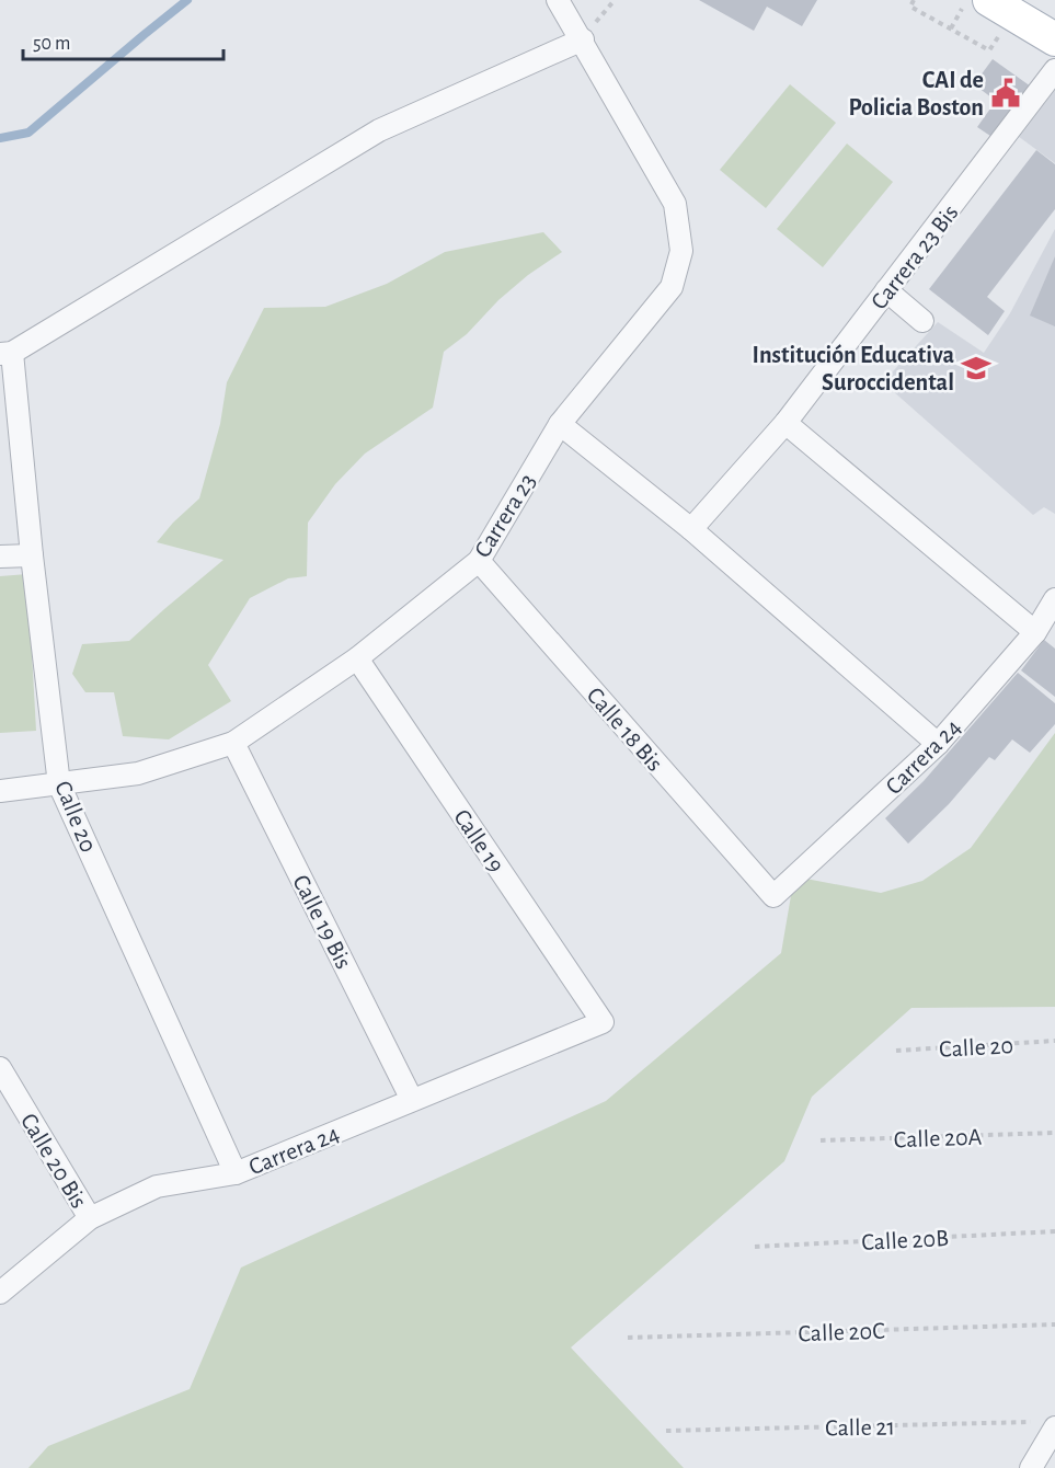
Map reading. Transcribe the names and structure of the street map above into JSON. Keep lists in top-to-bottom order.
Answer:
{
  "streets": {
    "street": [
      "Carrera 23 Bis",
      "Carrera 23",
      "Calle 18 Bis",
      "Carrera 24",
      "Calle 20",
      "Calle 19",
      "Calle 19 Bis",
      "Calle 20 Bis"
    ],
    "path": [
      "Calle 20A",
      "Calle 20B",
      "Calle 20C",
      "Calle 21"
    ]
  },
  "crossings": [
    ["Carrera 23", "Calle 18 Bis"],
    ["Carrera 23", "Calle 20"],
    ["Carrera 23", "Calle 19"],
    ["Carrera 23", "Calle 19 Bis"],
    ["Calle 18 Bis", "Carrera 24"],
    ["Carrera 24", "Calle 20"],
    ["Carrera 24", "Calle 19"],
    ["Carrera 24", "Calle 19 Bis"],
    ["Carrera 24", "Calle 20 Bis"]
  ],
  "places": {
    "public building": ["CAI de Policia Boston"],
    "school or university": ["Institución Educativa Suroccidental"]
  },
  "scale_bar": "50 m"
}
